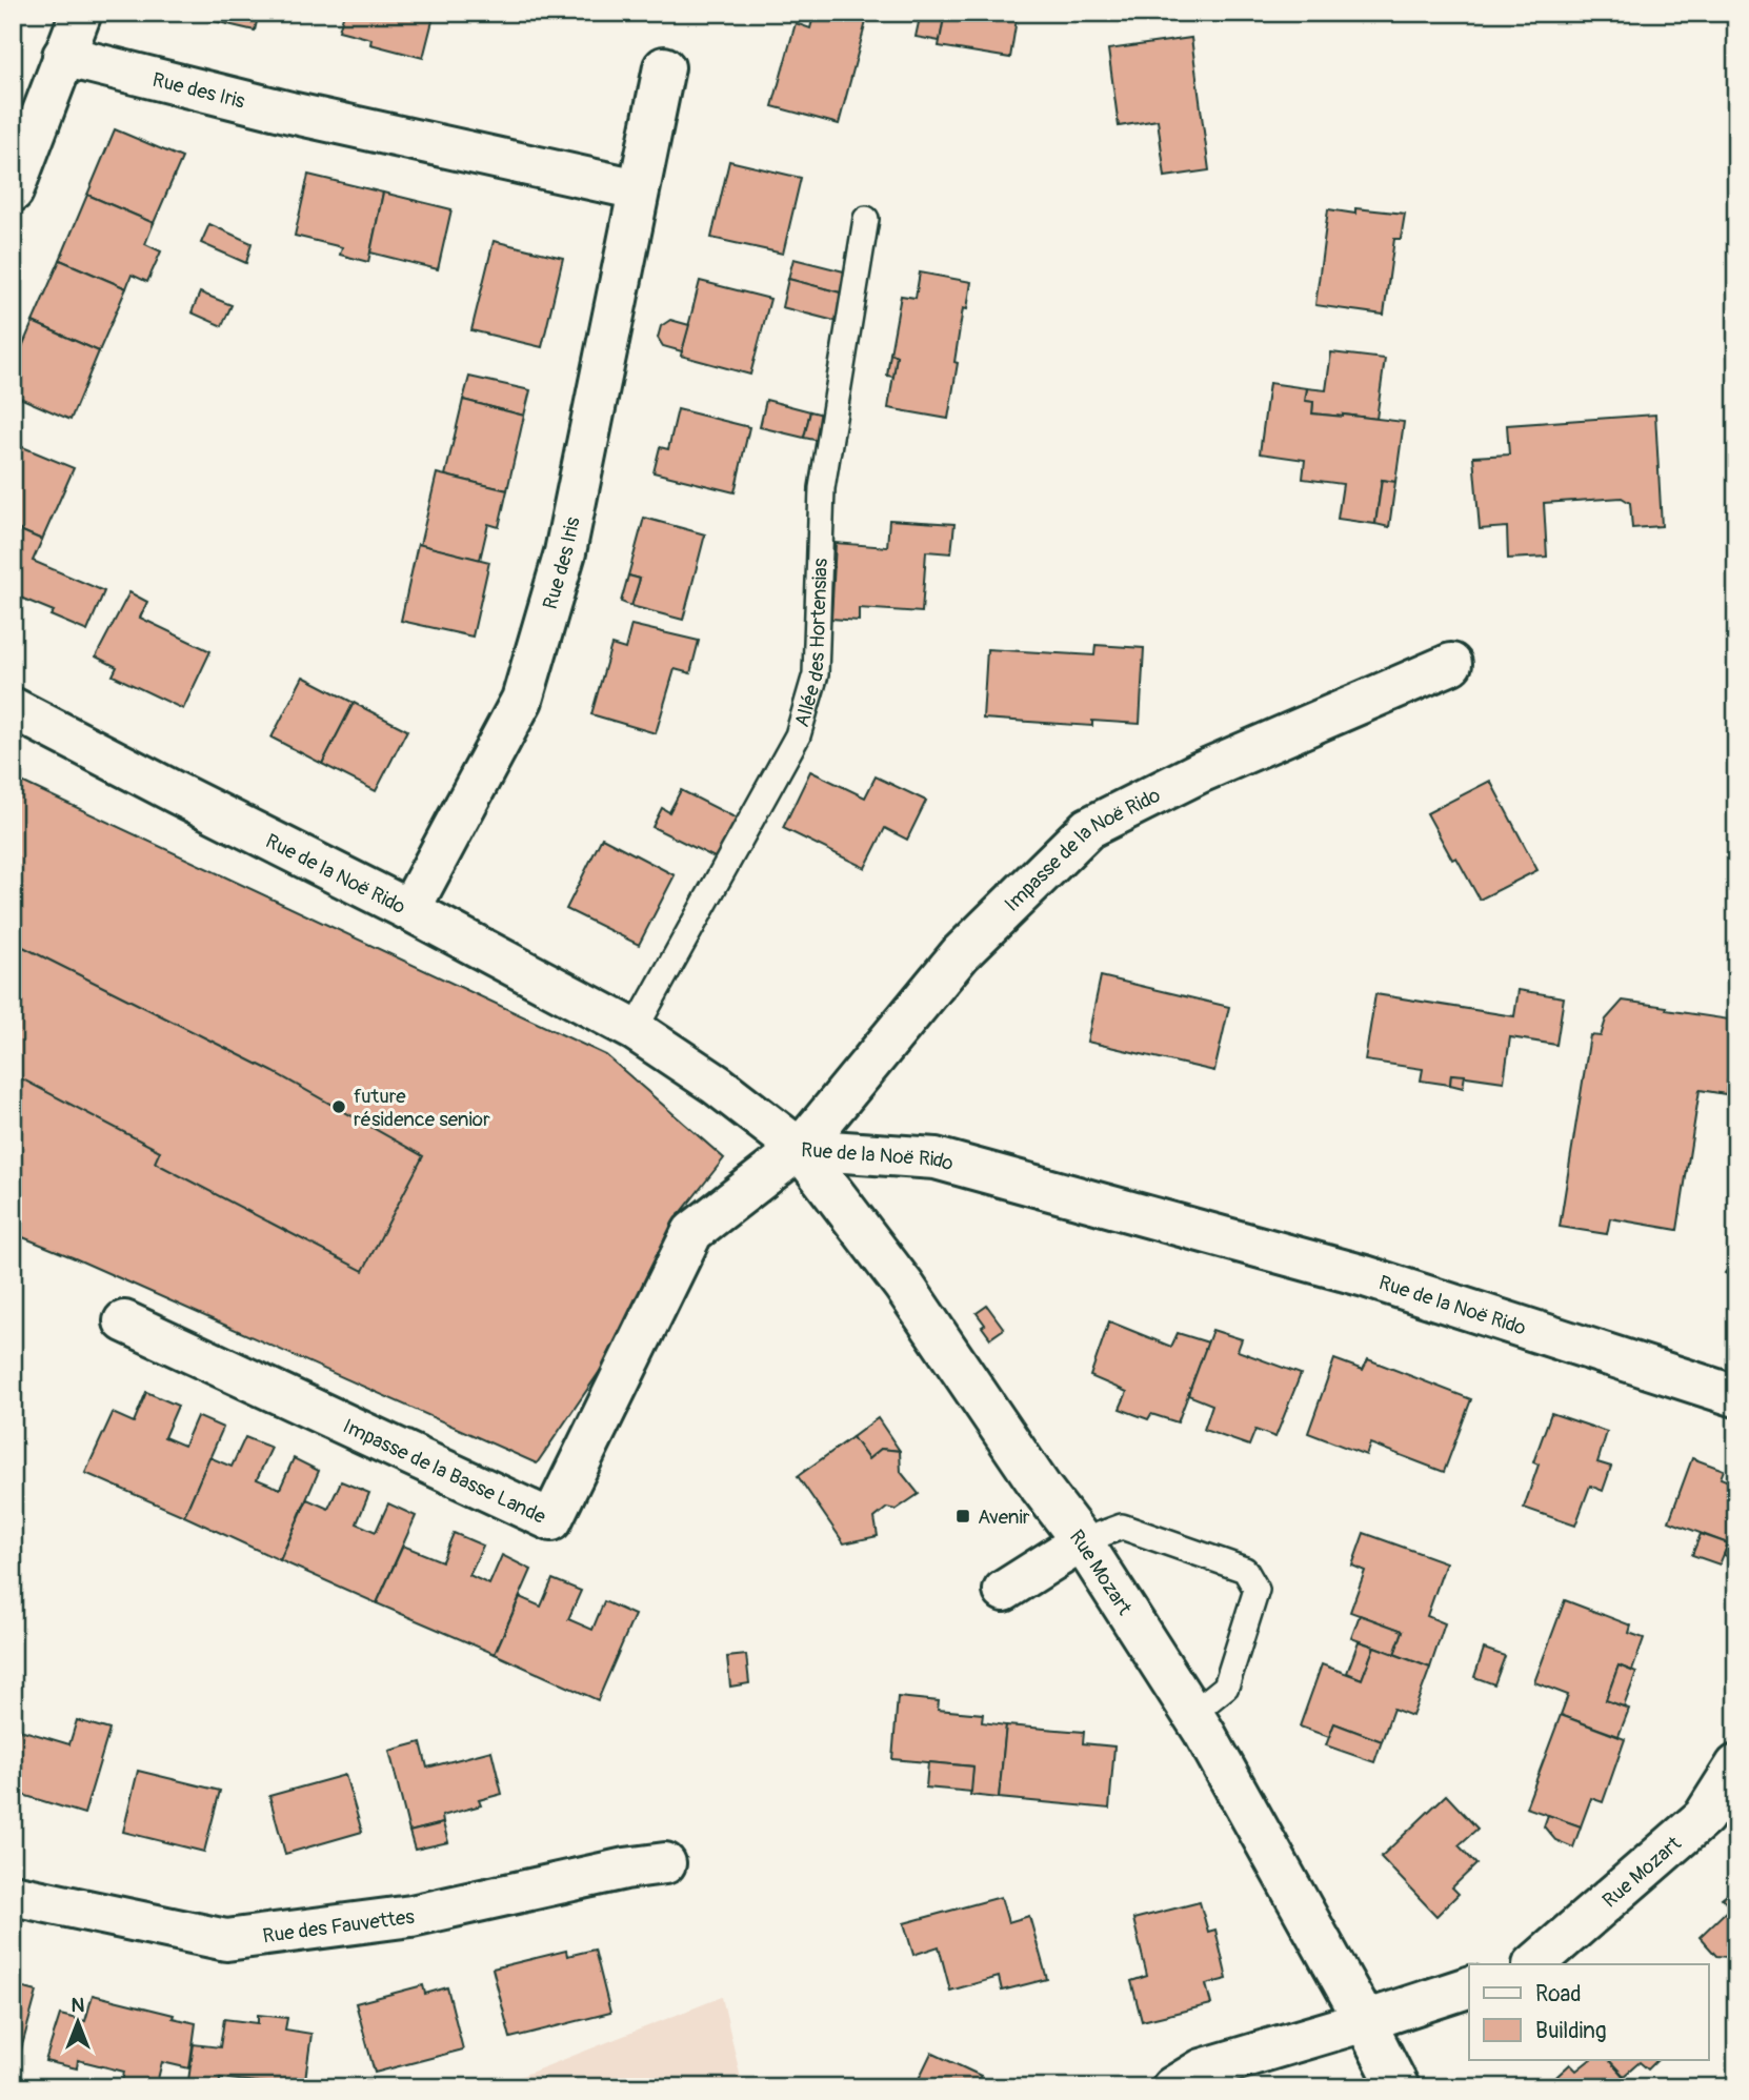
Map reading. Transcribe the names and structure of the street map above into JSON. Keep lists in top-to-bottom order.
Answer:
{
  "streets": {
    "street": [
      "Rue des Iris",
      "Impasse de la Noë Rido",
      "Rue de la Noë Rido",
      "Impasse de la Basse Lande",
      "Rue Mozart",
      "Rue des Fauvettes"
    ],
    "lane": ["Allée des Hortensias"]
  },
  "crossings": [
    ["Rue des Iris", "Rue de la Noë Rido"],
    ["Allée des Hortensias", "Rue de la Noë Rido"],
    ["Impasse de la Noë Rido", "Rue de la Noë Rido"],
    ["Impasse de la Noë Rido", "Impasse de la Basse Lande"],
    ["Impasse de la Noë Rido", "Rue Mozart"],
    ["Rue de la Noë Rido", "Impasse de la Basse Lande"],
    ["Rue de la Noë Rido", "Rue Mozart"],
    ["Impasse de la Basse Lande", "Rue Mozart"]
  ],
  "places": {
    "other": ["future résidence senior"],
    "transit": ["Avenir"]
  },
  "legend": ["Road", "Building"],
  "north": "top"
}
